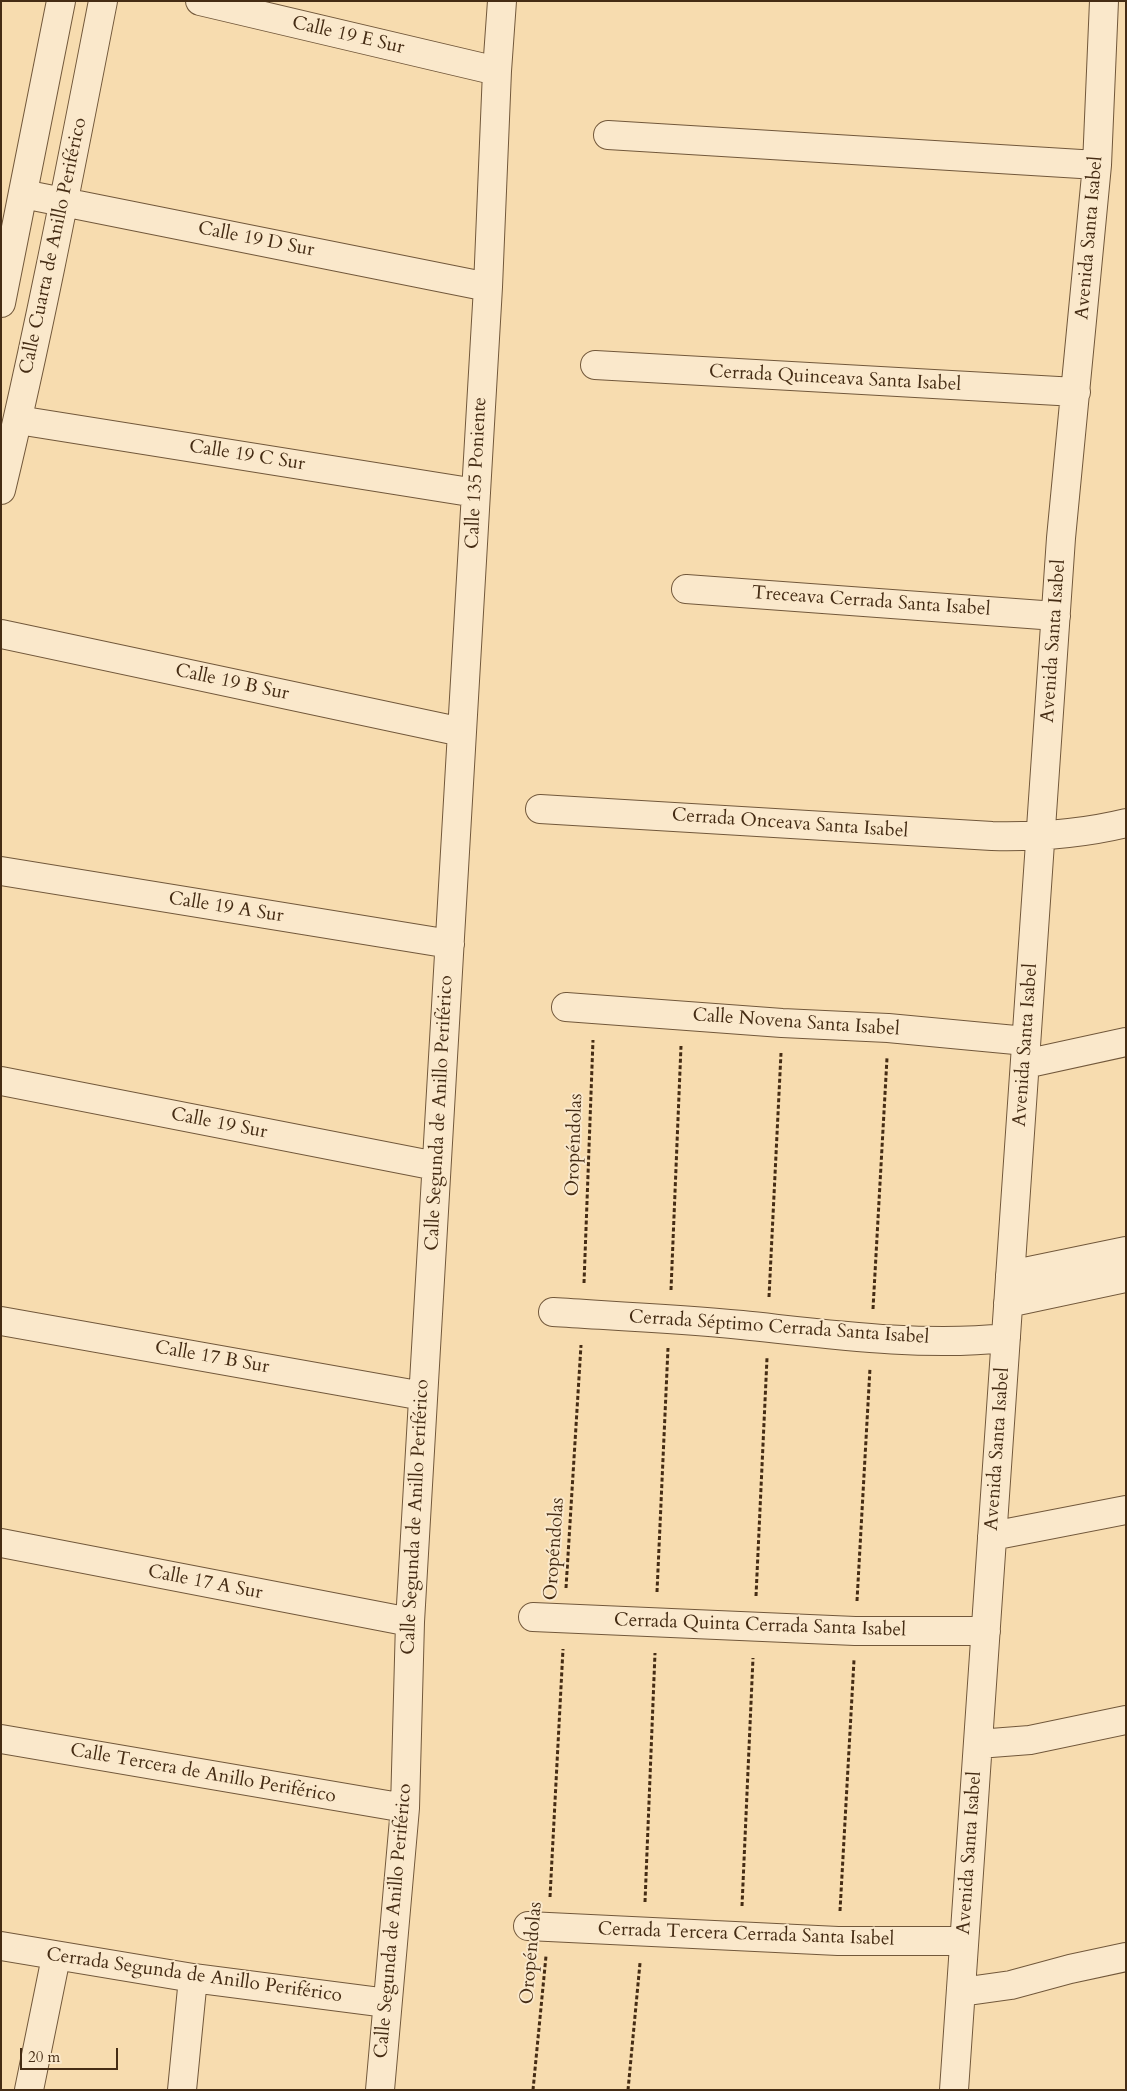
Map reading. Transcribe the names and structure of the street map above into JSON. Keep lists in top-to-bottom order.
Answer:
{
  "streets": {
    "street": [
      "Calle 19 E Sur",
      "Avenida Santa Isabel",
      "Calle 19 D Sur",
      "Calle Cuarta de Anillo Periférico",
      "Cerrada Quinceava Santa Isabel",
      "Calle 19 C Sur",
      "Calle 135 Poniente",
      "Treceava Cerrada Santa Isabel",
      "Calle 19 B Sur",
      "Cerrada Onceava Santa Isabel",
      "Calle 19 A Sur",
      "Calle Novena Santa Isabel",
      "Calle Segunda de Anillo Periférico",
      "Calle 19 Sur",
      "Cerrada Séptimo Cerrada Santa Isabel",
      "Calle 17 B Sur",
      "Calle 17 A Sur",
      "Cerrada Quinta Cerrada Santa Isabel",
      "Calle Tercera de Anillo Periférico",
      "Cerrada Tercera Cerrada Santa Isabel",
      "Cerrada Segunda de Anillo Periférico"
    ],
    "path": ["Oropéndolas"]
  },
  "crossings": [
    ["Calle 19 E Sur", "Calle 135 Poniente"],
    ["Avenida Santa Isabel", "Cerrada Quinceava Santa Isabel"],
    ["Avenida Santa Isabel", "Treceava Cerrada Santa Isabel"],
    ["Avenida Santa Isabel", "Cerrada Onceava Santa Isabel"],
    ["Avenida Santa Isabel", "Calle Novena Santa Isabel"],
    ["Avenida Santa Isabel", "Cerrada Séptimo Cerrada Santa Isabel"],
    ["Avenida Santa Isabel", "Cerrada Quinta Cerrada Santa Isabel"],
    ["Avenida Santa Isabel", "Cerrada Tercera Cerrada Santa Isabel"],
    ["Calle 19 D Sur", "Calle Cuarta de Anillo Periférico"],
    ["Calle 19 D Sur", "Calle 135 Poniente"],
    ["Calle Cuarta de Anillo Periférico", "Calle 19 C Sur"],
    ["Calle 19 C Sur", "Calle 135 Poniente"],
    ["Calle 135 Poniente", "Calle 19 B Sur"],
    ["Calle 135 Poniente", "Calle 19 A Sur"],
    ["Calle 135 Poniente", "Calle Segunda de Anillo Periférico"],
    ["Calle 19 A Sur", "Calle Segunda de Anillo Periférico"],
    ["Calle Novena Santa Isabel", "Oropéndolas"],
    ["Calle Segunda de Anillo Periférico", "Calle 19 Sur"],
    ["Calle Segunda de Anillo Periférico", "Calle 17 B Sur"],
    ["Calle Segunda de Anillo Periférico", "Calle 17 A Sur"],
    ["Calle Segunda de Anillo Periférico", "Calle Tercera de Anillo Periférico"],
    ["Calle Segunda de Anillo Periférico", "Cerrada Segunda de Anillo Periférico"],
    ["Oropéndolas", "Cerrada Séptimo Cerrada Santa Isabel"],
    ["Oropéndolas", "Cerrada Quinta Cerrada Santa Isabel"],
    ["Oropéndolas", "Cerrada Tercera Cerrada Santa Isabel"]
  ],
  "scale_bar": "20 m"
}
